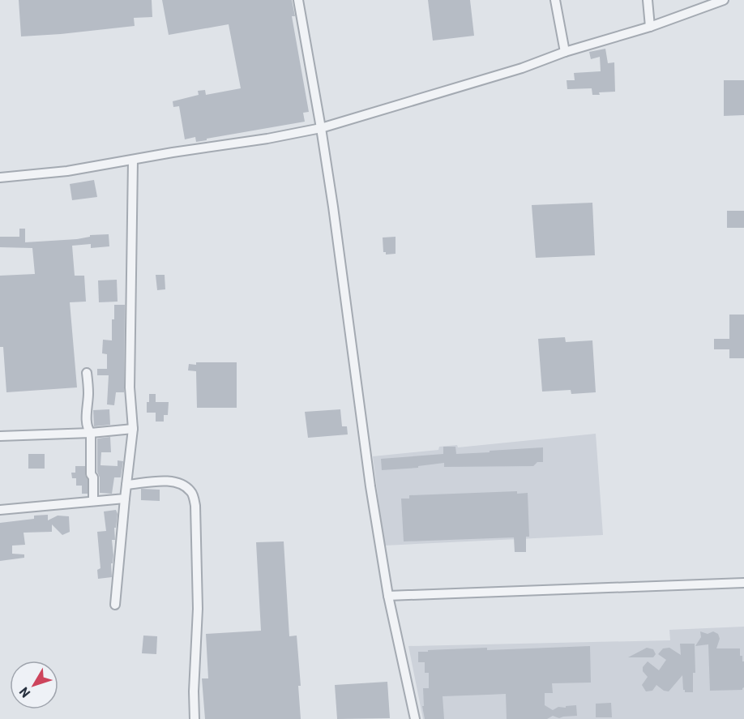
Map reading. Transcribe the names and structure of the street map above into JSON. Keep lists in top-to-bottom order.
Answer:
{
  "north": "bottom left"
}
